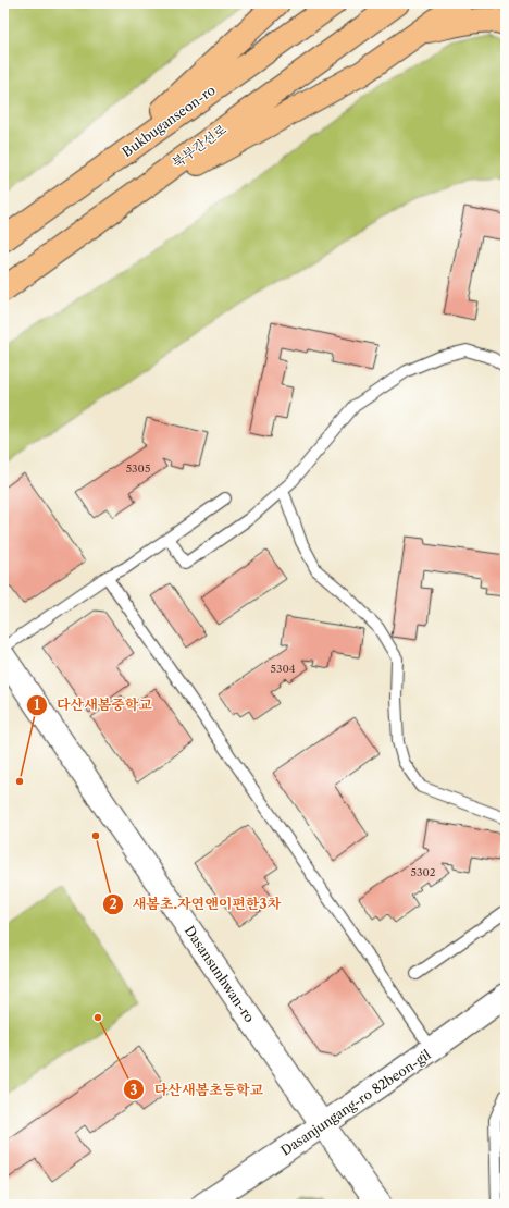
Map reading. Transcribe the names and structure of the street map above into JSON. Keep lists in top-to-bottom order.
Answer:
{
  "streets": {
    "highway": ["Bukbuganseon-ro", "북부간선로"],
    "street": ["Dasansunhwan-ro", "Dasanjungang-ro 82beon-gil"]
  },
  "crossings": [
    ["Dasansunhwan-ro", "Dasanjungang-ro 82beon-gil"]
  ],
  "places": ["다산새봄중학교", "새봄초.자연앤이편한3차", "다산새봄초등학교"],
  "house_numbers": ["5305", "5304", "5302"]
}
